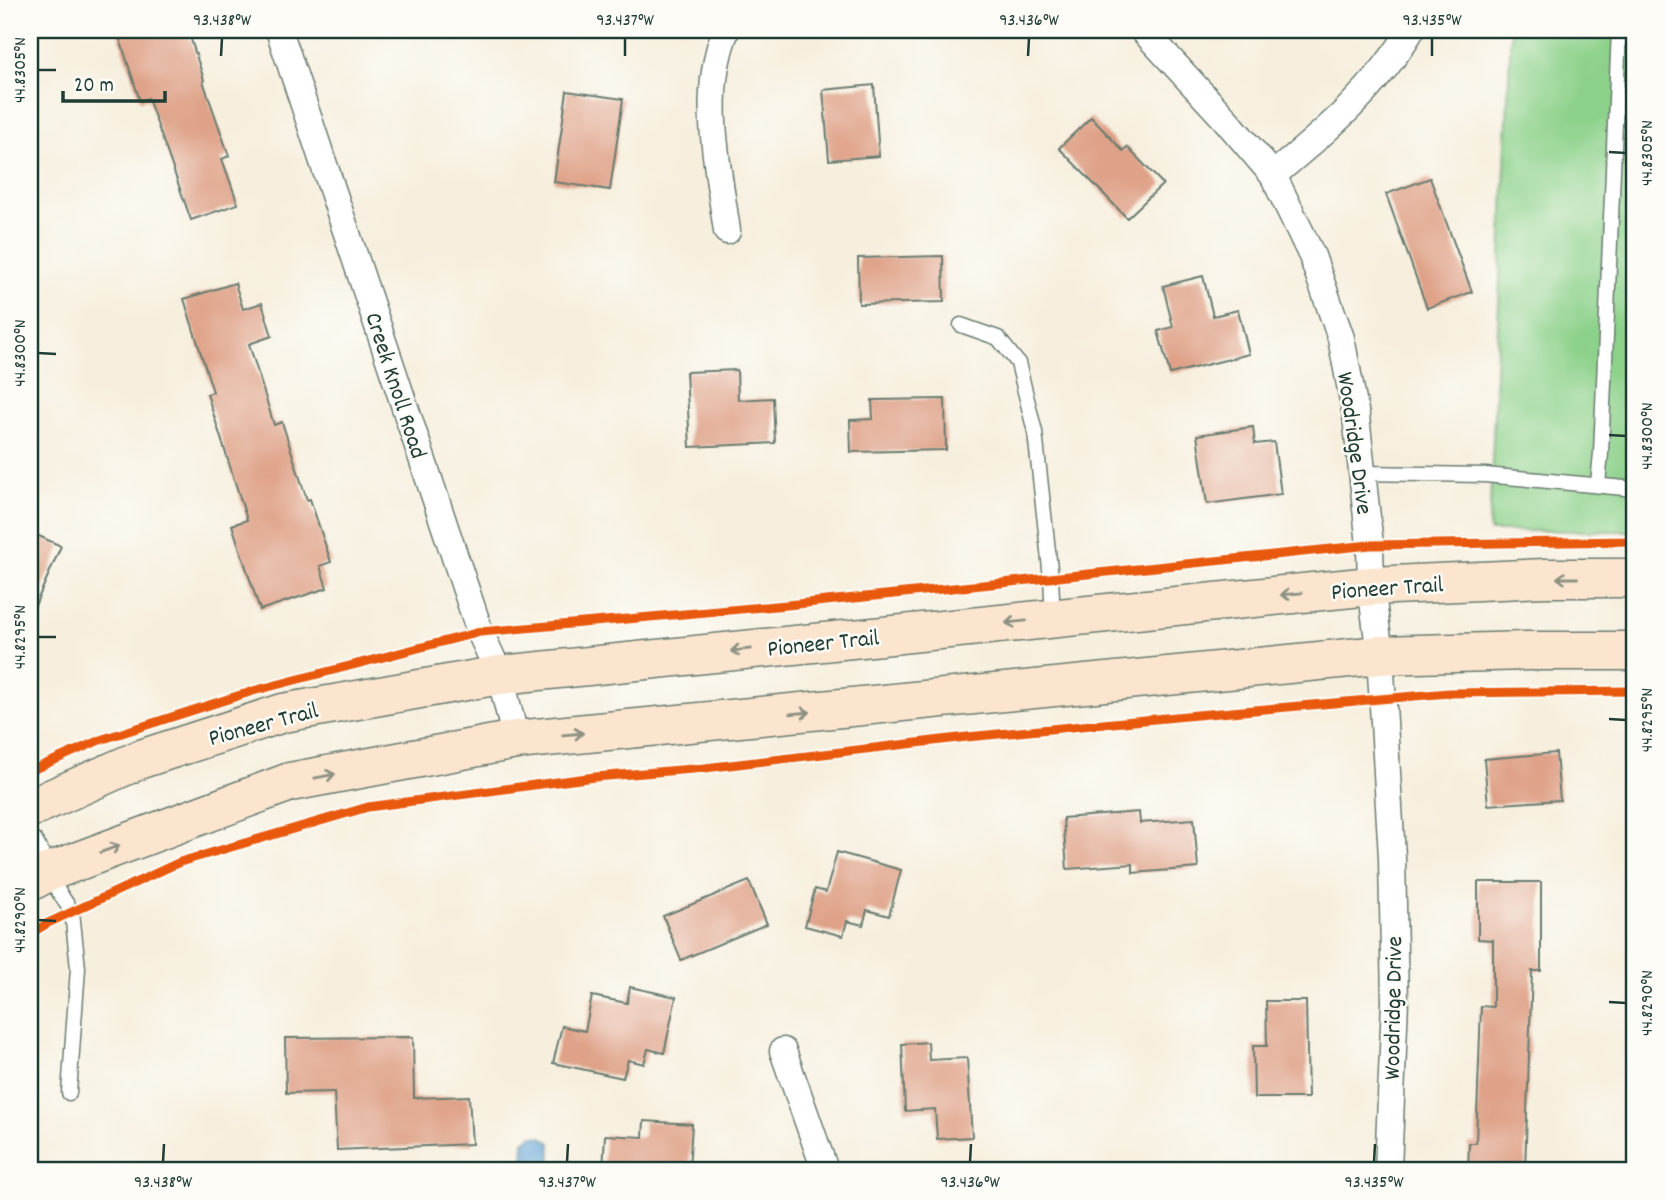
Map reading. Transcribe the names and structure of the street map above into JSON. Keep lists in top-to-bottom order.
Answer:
{
  "streets": {
    "main road": ["Pioneer Trail"],
    "street": ["Creek Knoll Road", "Woodridge Drive"]
  },
  "crossings": [
    ["Creek Knoll Road", "Pioneer Trail"],
    ["Woodridge Drive", "Pioneer Trail"]
  ],
  "scale_bar": "20 m",
  "coordinates": [
    "93.438°W",
    "93.437°W",
    "93.436°W",
    "93.435°W",
    "44.8305°N",
    "44.8300°N",
    "44.8295°N",
    "44.8290°N"
  ]
}
